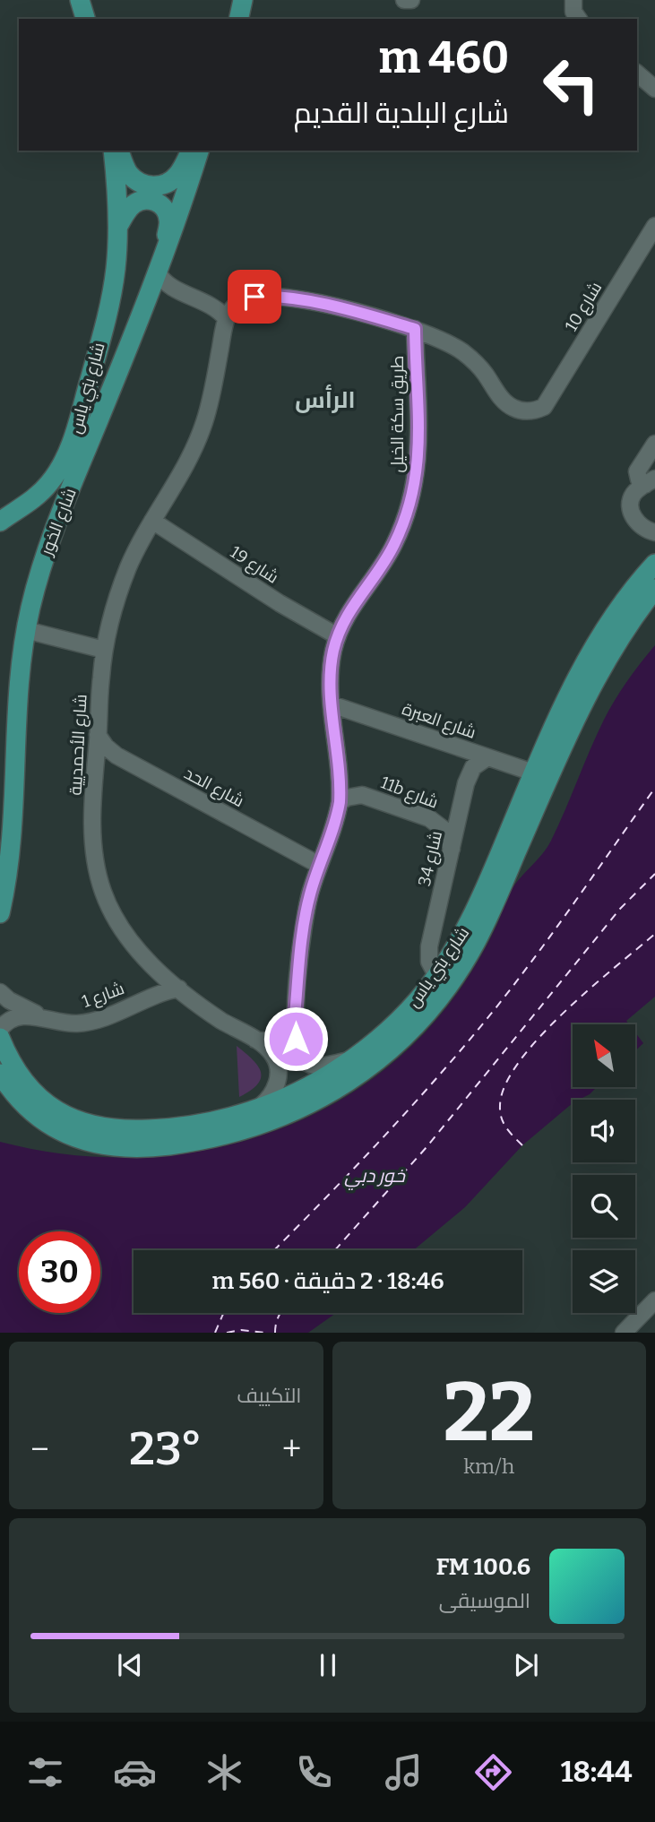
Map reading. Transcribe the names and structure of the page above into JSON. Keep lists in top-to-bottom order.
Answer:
{
  "streets": {
    "main road": ["شارع بني ياس", "شارع الخور"],
    "street": [
      "شارع 10",
      "طريق سكة الخيل",
      "شارع 19",
      "شارع العبرة",
      "شارع الأحمديية",
      "شارع الحد",
      "11b شارع",
      "شارع 34",
      "شارع 1"
    ]
  },
  "crossings": [
    ["شارع 10", "طريق سكة الخيل"],
    ["شارع بني ياس", "طريق سكة الخيل"],
    ["شارع بني ياس", "شارع العبرة"],
    ["شارع بني ياس", "شارع الأحمديية"],
    ["شارع بني ياس", "شارع 34"],
    ["طريق سكة الخيل", "شارع 19"],
    ["طريق سكة الخيل", "شارع العبرة"],
    ["طريق سكة الخيل", "شارع الحد"],
    ["طريق سكة الخيل", "11b شارع"],
    ["شارع 19", "شارع الأحمديية"],
    ["شارع العبرة", "شارع 34"],
    ["شارع الأحمديية", "شارع الحد"],
    ["شارع الأحمديية", "شارع 1"],
    ["11b شارع", "شارع 34"]
  ],
  "districts": ["الرأس"],
  "water": ["خور دبي"],
  "north": "top left",
  "page": {
    "turn": ["460 m", "شارع البلدية القديم"],
    "limit": "30",
    "trip": "18:46 · 2 دقيقة · 560 m",
    "tile": [
      ["22", "km/h"],
      "التكييف"
    ],
    "heat": ["−", "23°", "+"],
    "song": ["100.6 FM", "الموسيقى"],
    "tabs": "18:44"
  }
}
